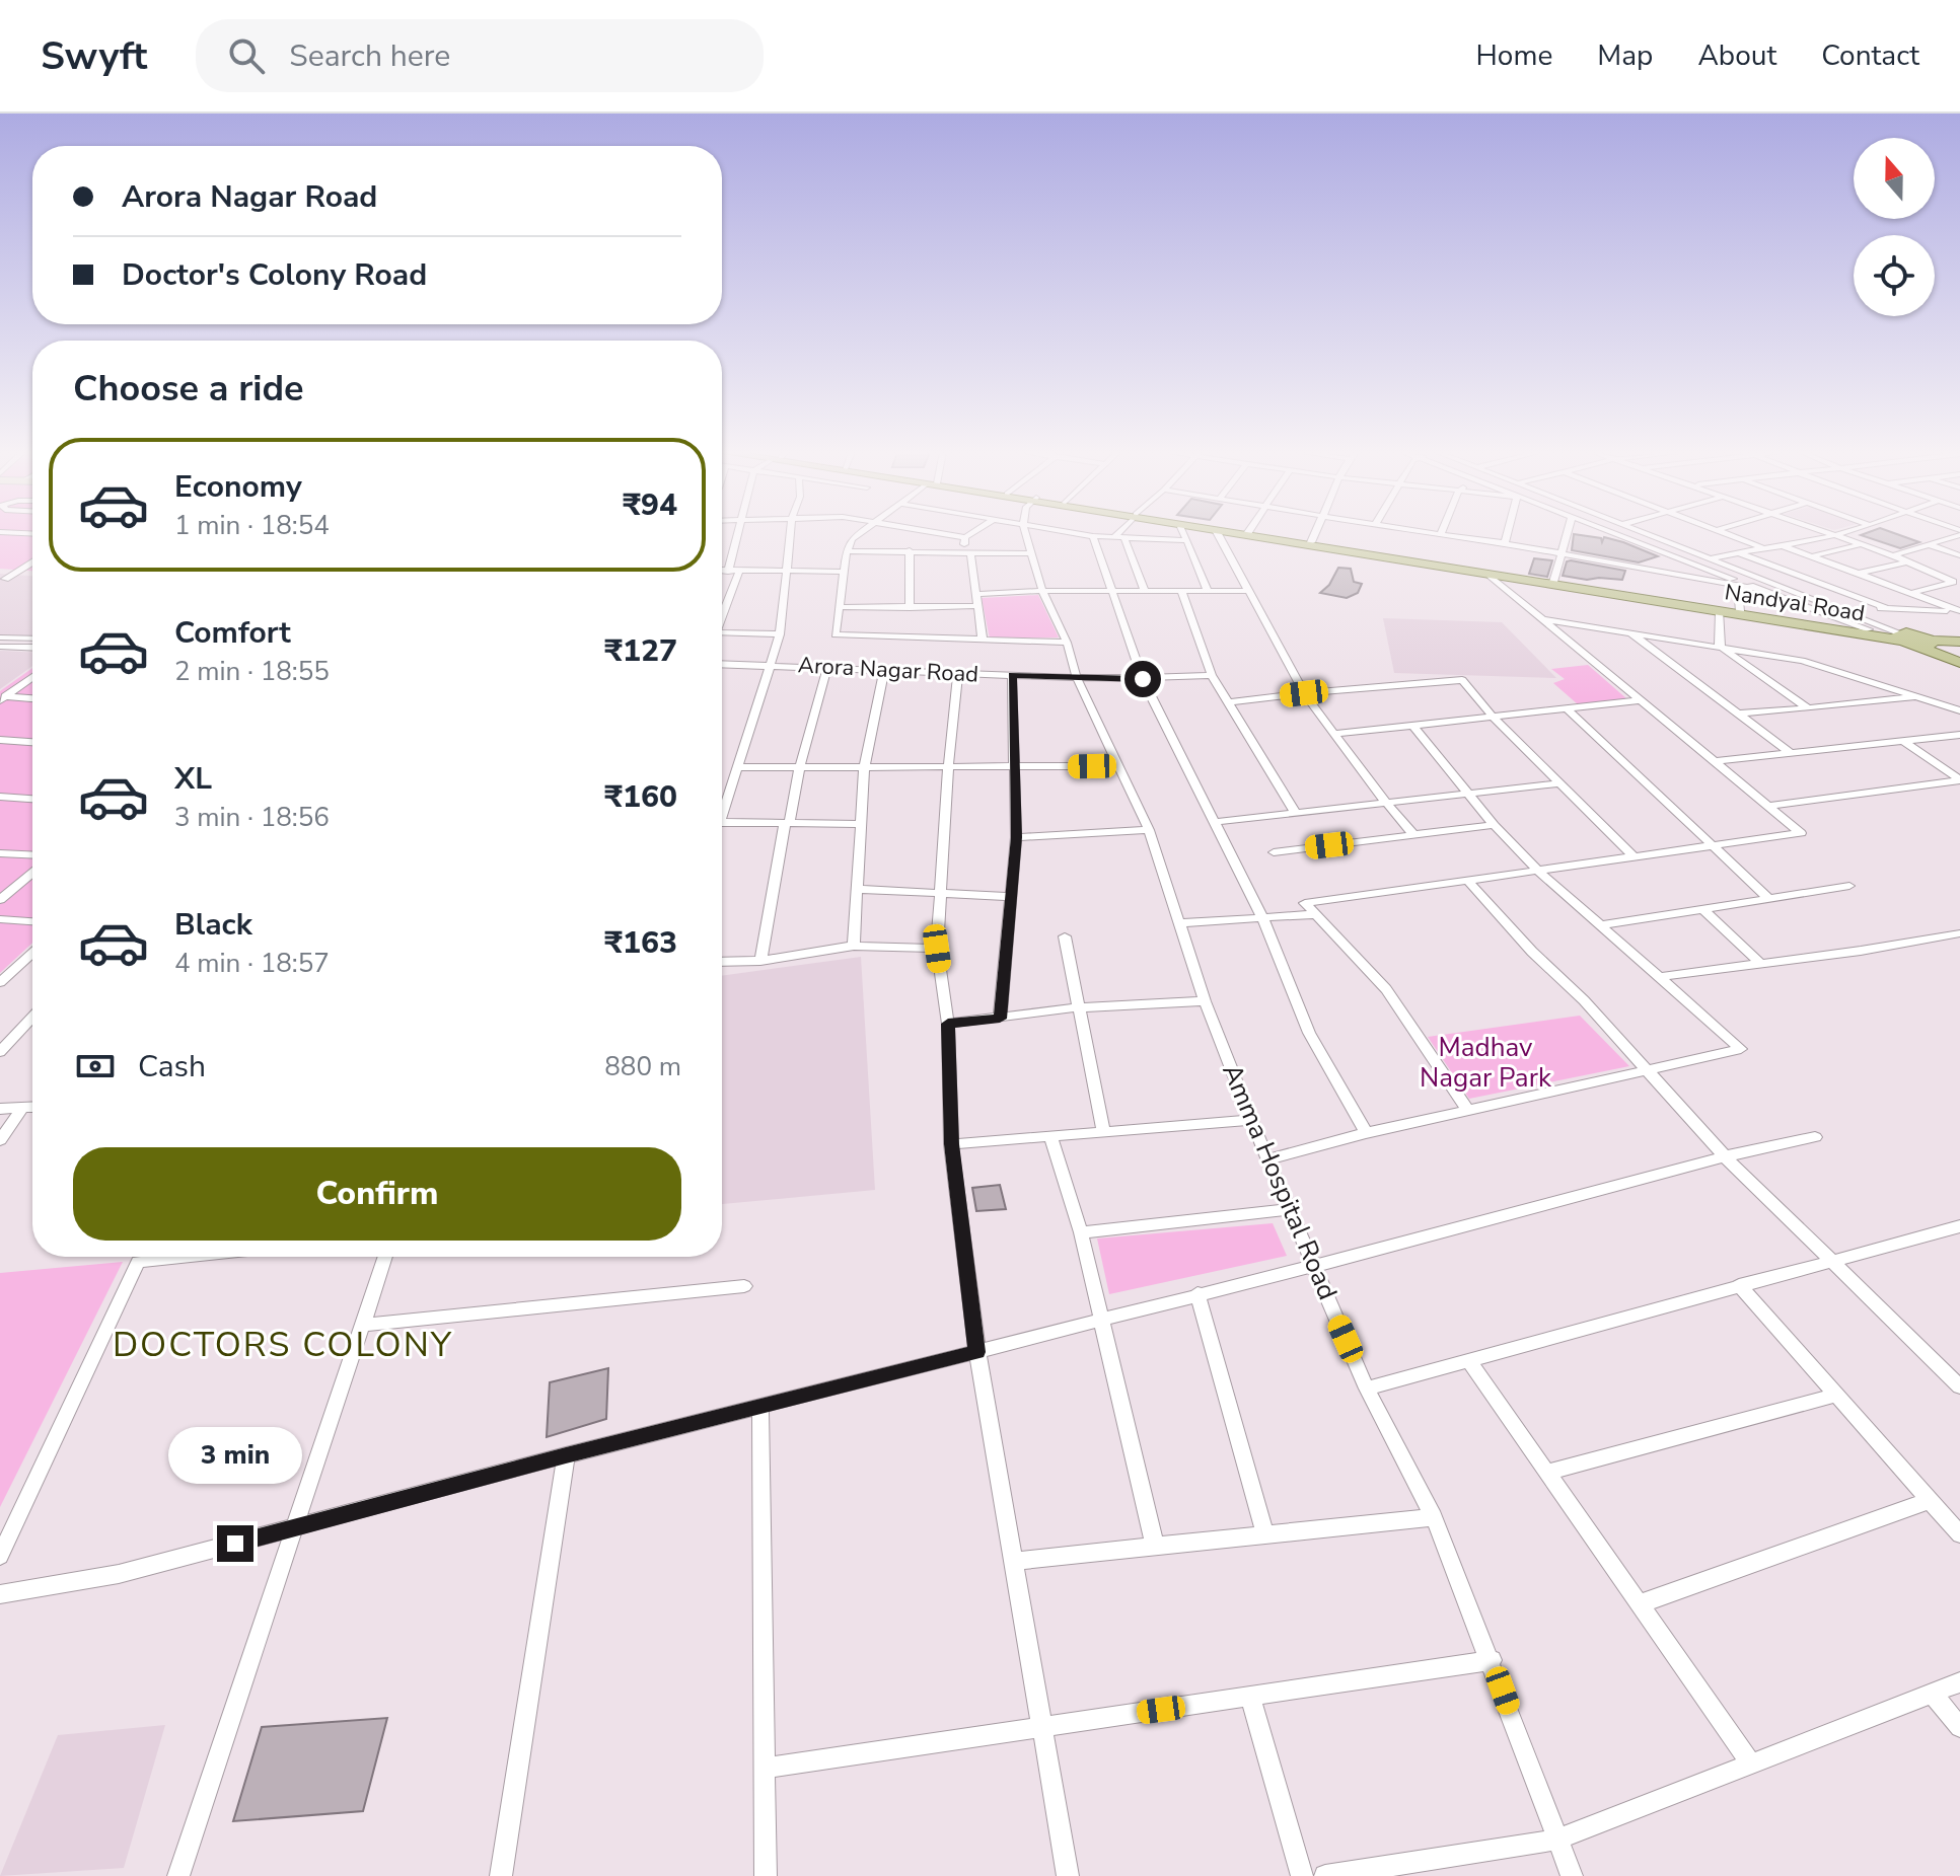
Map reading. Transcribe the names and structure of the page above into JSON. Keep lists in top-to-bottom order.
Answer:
{
  "streets": {
    "main road": ["Nandyal Road"],
    "street": ["Arora Nagar Road", "Amma Hospital Road"]
  },
  "crossings": [
    ["Arora Nagar Road", "Amma Hospital Road"]
  ],
  "districts": ["DOCTORS COLONY"],
  "parks": ["Madhav Nagar Park"],
  "north": "top",
  "page": {
    "header": "Swyft",
    "search": "Search here",
    "nav": [
      "Home",
      "Map",
      "About",
      "Contact"
    ],
    "banner": ["Arora Nagar Road", "Doctor's Colony Road"],
    "heading": "Choose a ride",
    "list": [
      {
        "name": "Economy",
        "note": "1 min · 18:54",
        "value": "₹94"
      },
      {
        "name": "Comfort",
        "note": "2 min · 18:55",
        "value": "₹127"
      },
      {
        "name": "XL",
        "note": "3 min · 18:56",
        "value": "₹160"
      },
      {
        "name": "Black",
        "note": "4 min · 18:57",
        "value": "₹163"
      }
    ],
    "pay": ["Cash", "880 m"],
    "buttons": "Confirm",
    "bubble": "3 min"
  }
}
